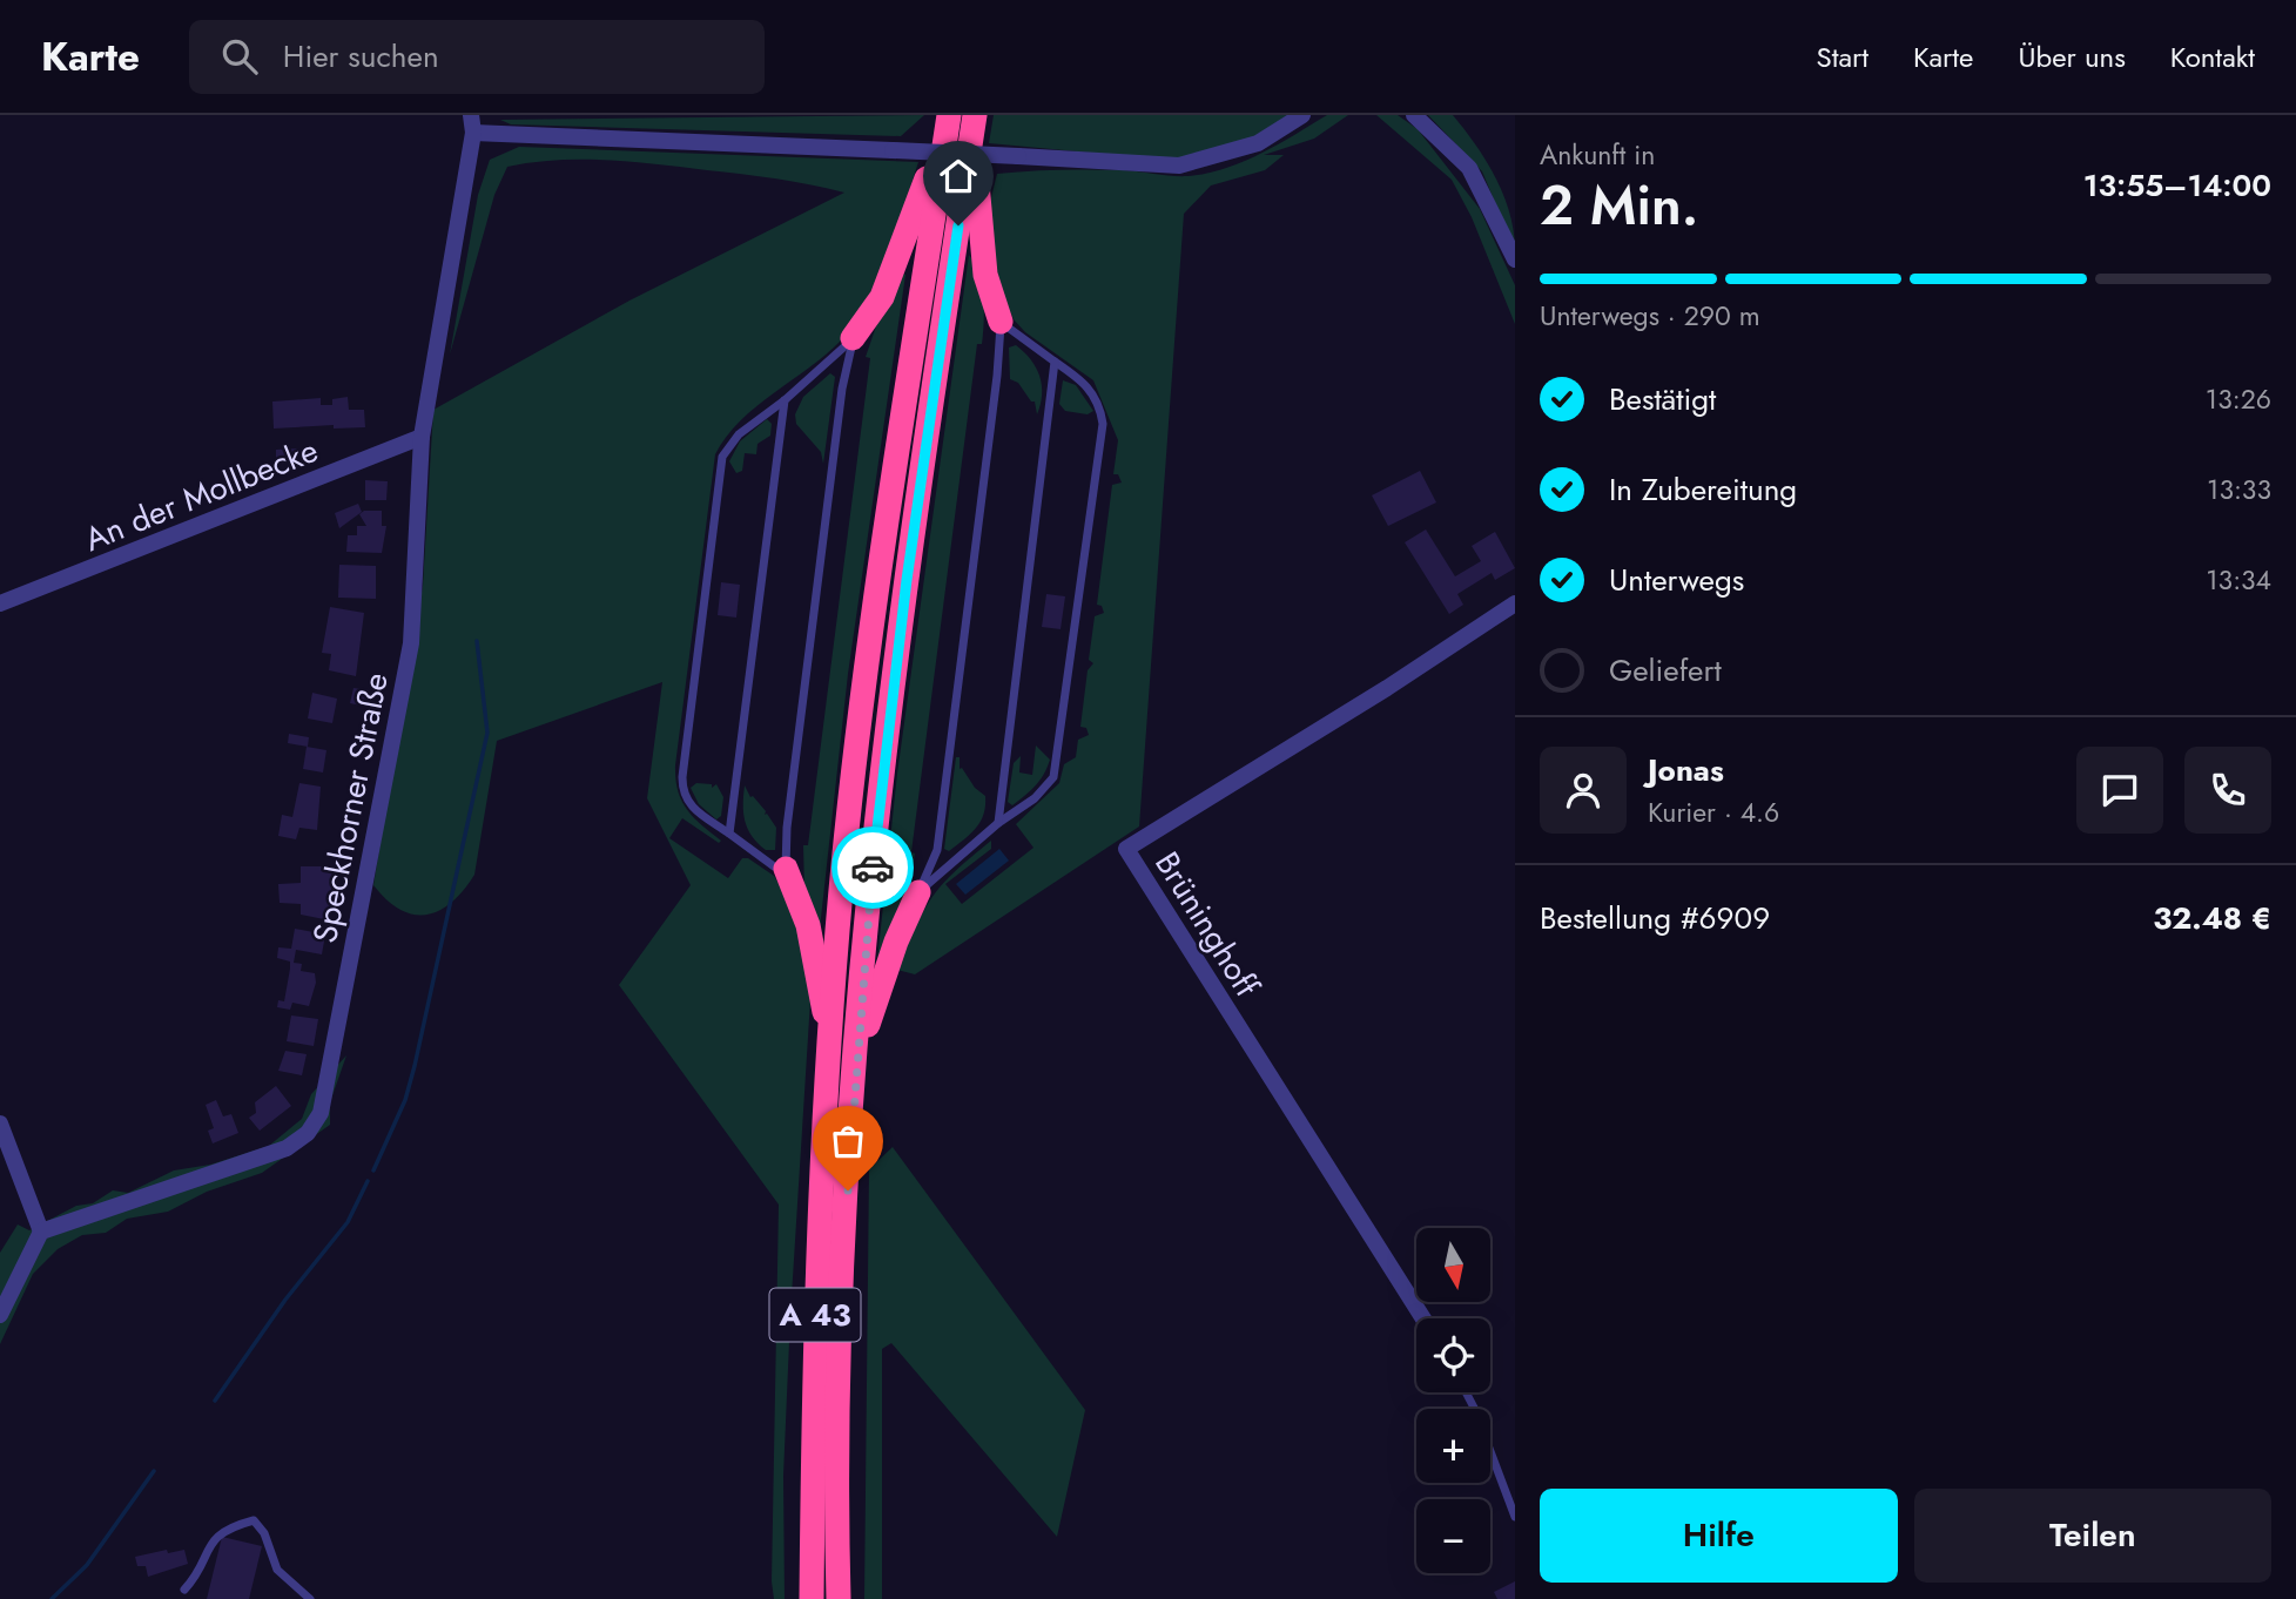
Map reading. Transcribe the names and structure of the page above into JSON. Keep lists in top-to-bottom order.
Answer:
{
  "streets": {
    "highway": ["A 43"],
    "street": ["An der Mollbecke", "Speckhorner Straße", "Brüninghoff"]
  },
  "crossings": [
    ["An der Mollbecke", "Speckhorner Straße"]
  ],
  "north": "bottom",
  "page": {
    "header": "Karte",
    "search": "Hier suchen",
    "nav": [
      "Start",
      "Karte",
      "Über uns",
      "Kontakt"
    ],
    "heading": ["2 Min.", "Ankunft in", "13:55–14:00"],
    "panel": [
      "Jonas",
      "Kurier · 4.6",
      "Bestellung #6909",
      "32.48 €"
    ],
    "bar": "Unterwegs · 290 m",
    "list": [
      ["Bestätigt", "13:26"],
      ["In Zubereitung", "13:33"],
      ["Unterwegs", "13:34"],
      "Geliefert"
    ],
    "map_buttons": ["+", "−"],
    "buttons": ["Hilfe", "Teilen"]
  }
}
